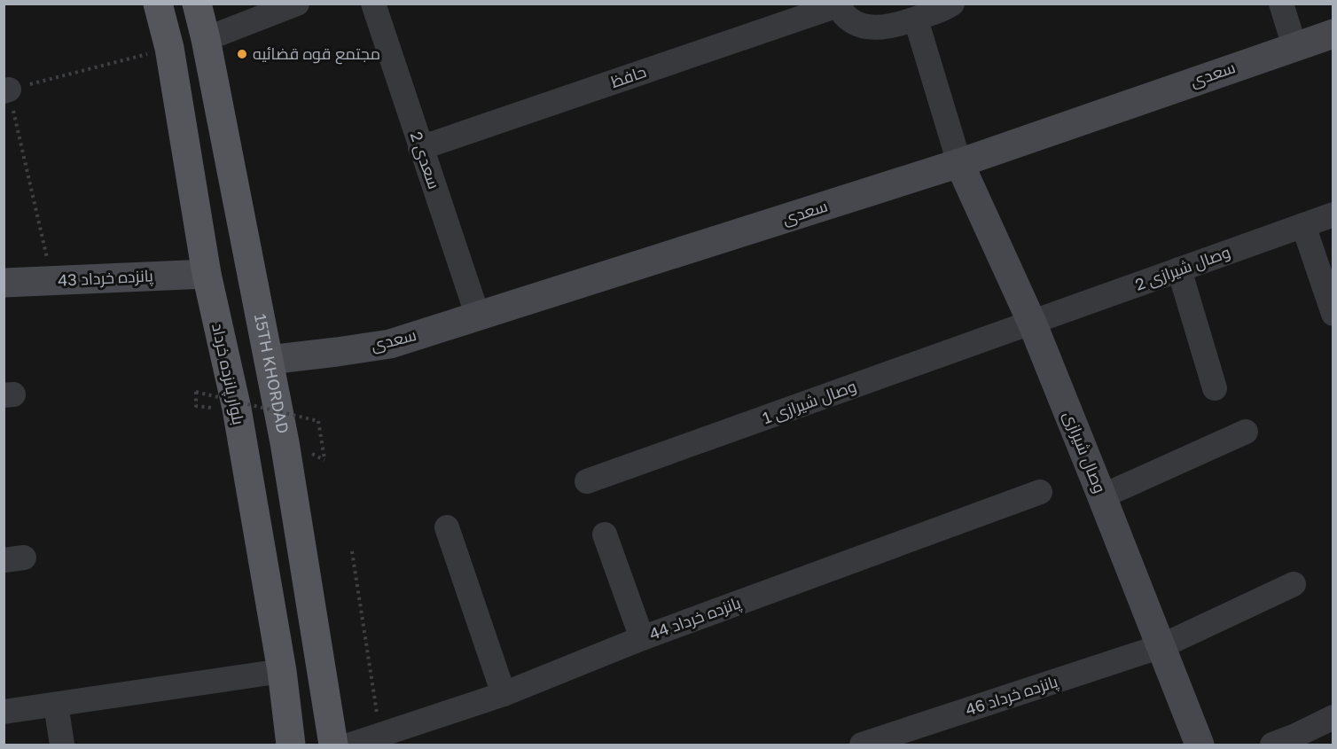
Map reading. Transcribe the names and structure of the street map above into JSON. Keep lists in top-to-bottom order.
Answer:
{
  "streets": {
    "main road": ["15TH KHORDAD", "بلوار پانزده خرداد"],
    "street": [
      "سعدی",
      "حافظ",
      "سعدی 2",
      "وصال شیرازی 2",
      "پانزده خرداد 43",
      "وصال شیرازی 1",
      "وصال شیرازی",
      "پانزده خرداد 44",
      "پانزده خرداد 46"
    ]
  },
  "crossings": [
    ["سعدی", "سعدی 2"],
    ["سعدی", "15TH KHORDAD"],
    ["سعدی", "وصال شیرازی"],
    ["حافظ", "سعدی 2"],
    ["وصال شیرازی 2", "وصال شیرازی 1"],
    ["وصال شیرازی 2", "وصال شیرازی"],
    ["پانزده خرداد 43", "بلوار پانزده خرداد"],
    ["وصال شیرازی 1", "وصال شیرازی"],
    ["وصال شیرازی", "پانزده خرداد 46"]
  ],
  "places": ["مجتمع قوه قضائیه"]
}
